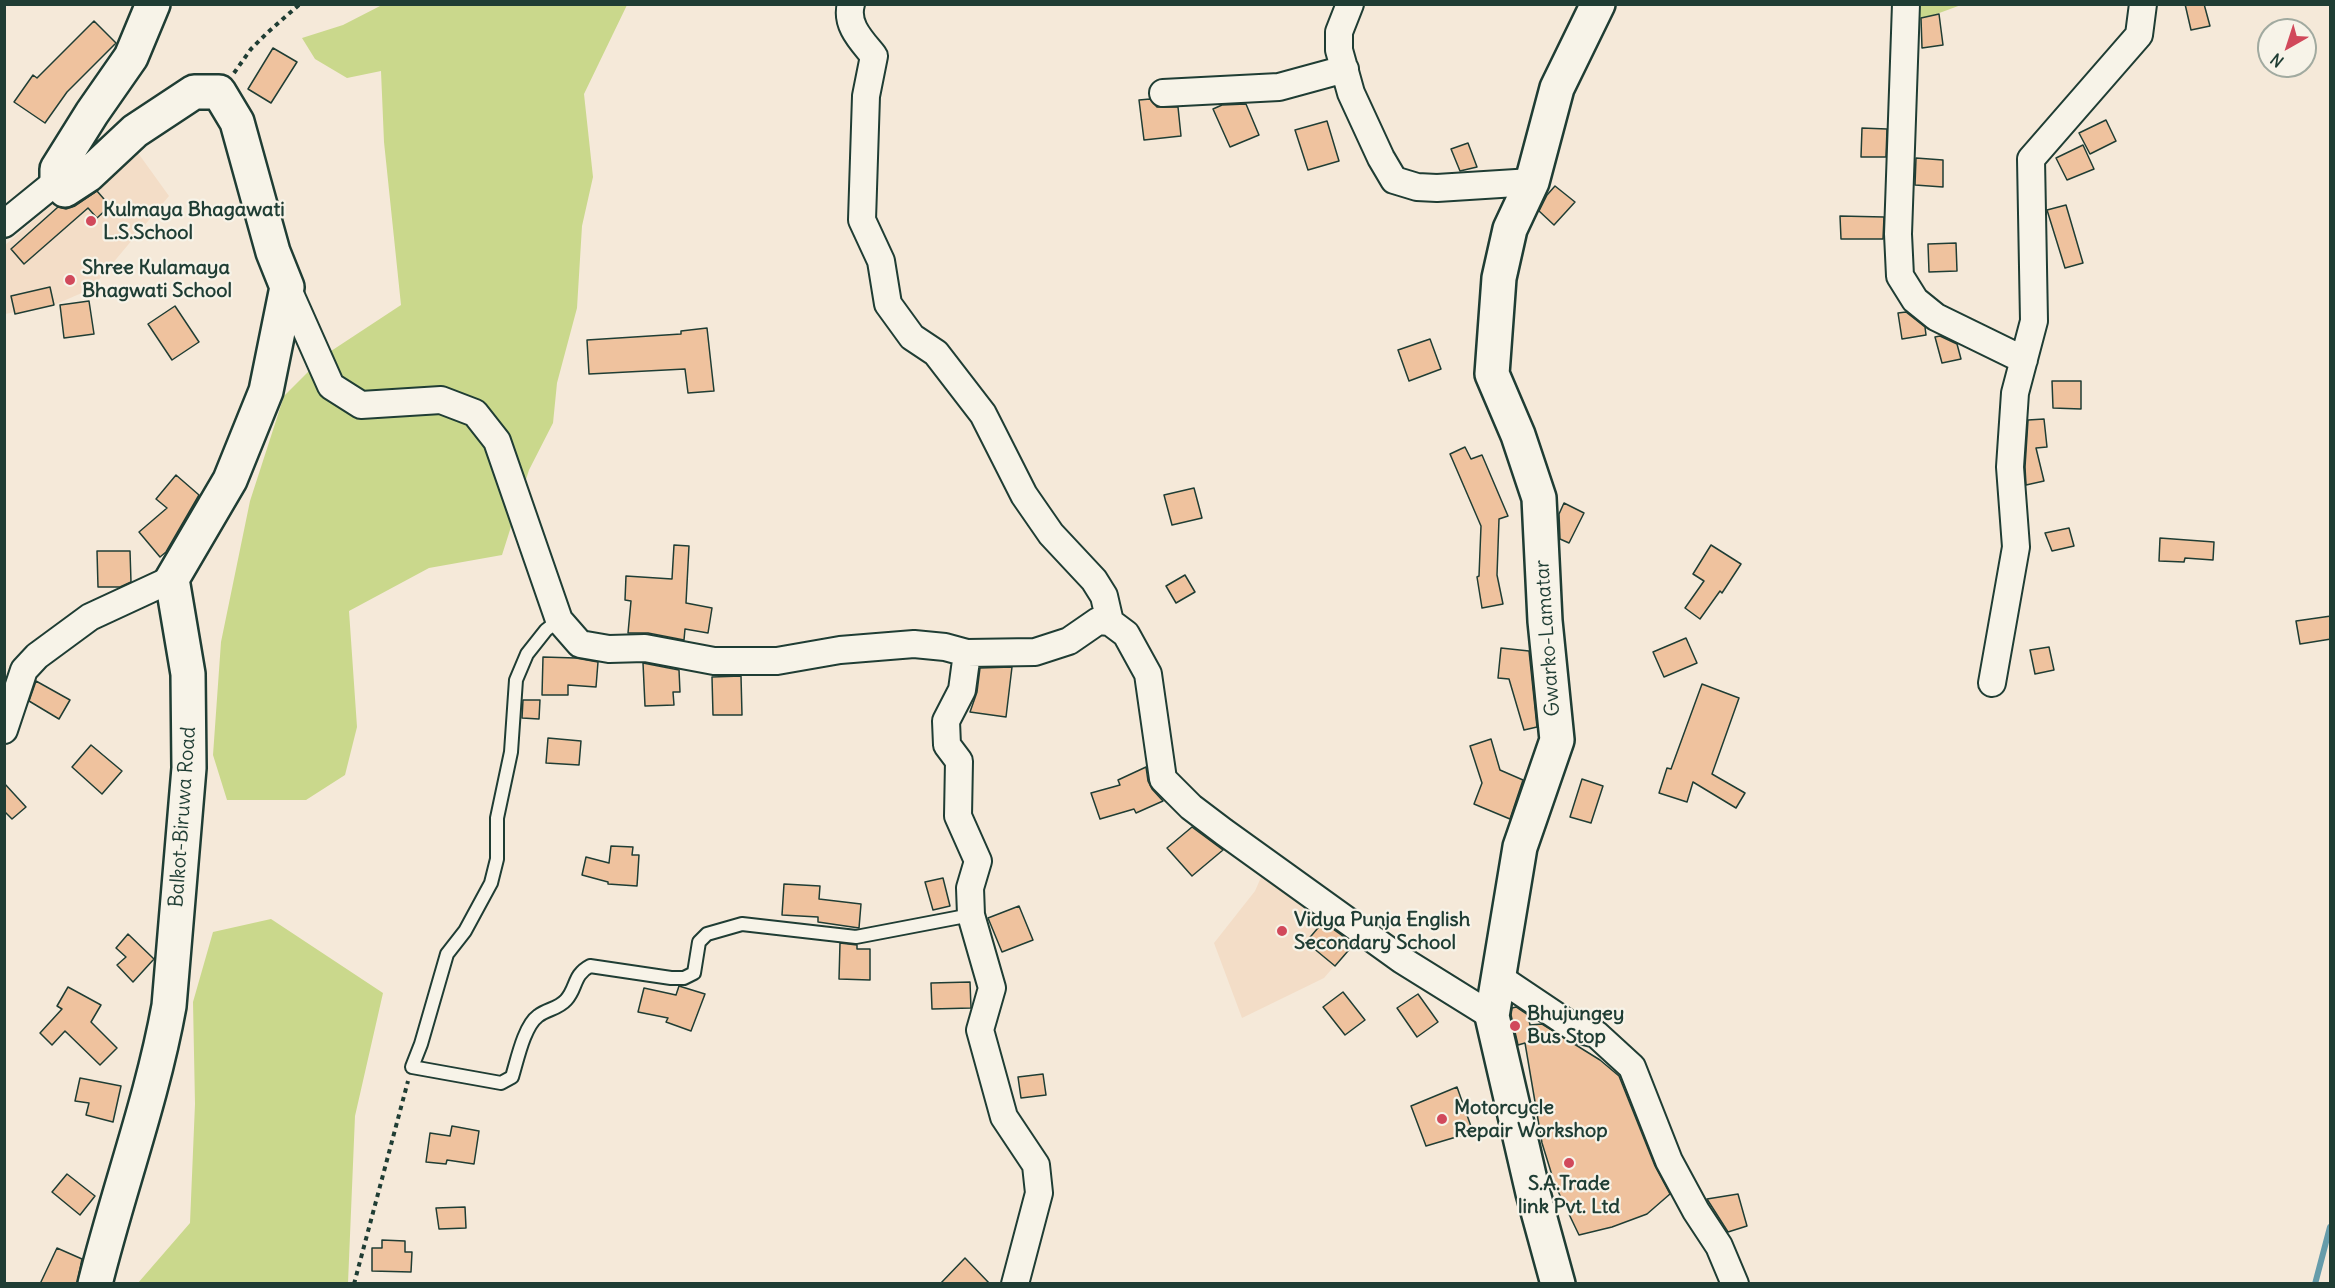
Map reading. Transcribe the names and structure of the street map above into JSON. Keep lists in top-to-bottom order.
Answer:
{
  "streets": {
    "main road": ["Gwarko-Lamatar", "Balkot-Biruwa Road"]
  },
  "places": [
    "Kulmaya Bhagawati L.S.School",
    "Shree Kulamaya Bhagwati School",
    "Vidya Punja English Secondary School",
    "Bhujungey Bus Stop",
    "Motorcycle Repair Workshop",
    "S.A.Trade link Pvt. Ltd"
  ],
  "north": "bottom left"
}
